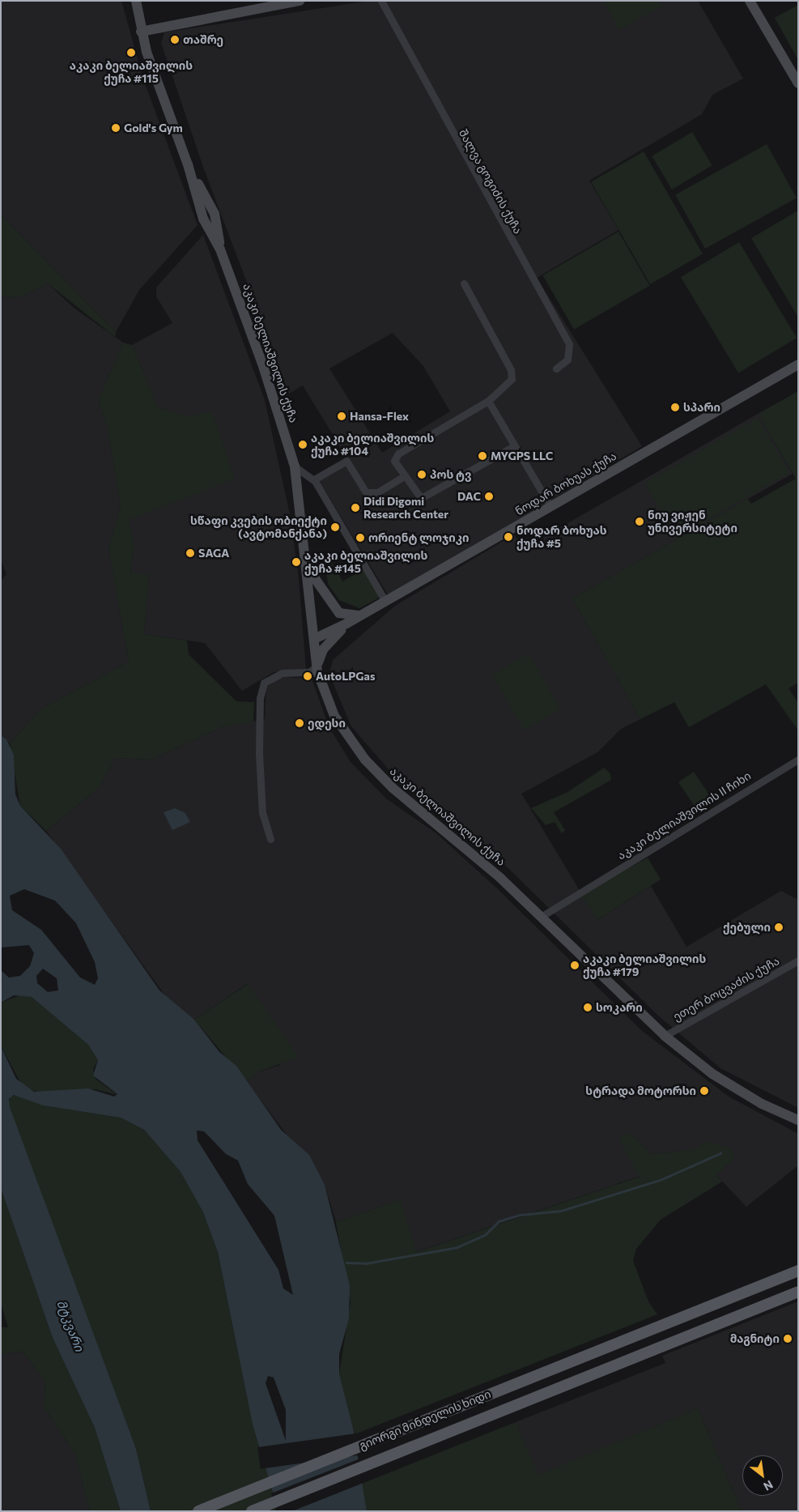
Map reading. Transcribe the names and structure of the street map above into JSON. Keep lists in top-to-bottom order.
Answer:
{
  "streets": {
    "main road": ["აკაკი ბელიაშვილის ქუჩა", "ნოდარ ბოხუას ქუჩა", "გიორგი მინდელის ხიდი"],
    "street": ["შალვა გოგიძის ქუჩა", "აკაკი ბელიაშვილის II ჩიხი", "ეთერ ბოცვაძის ქუჩა"]
  },
  "crossings": [
    ["აკაკი ბელიაშვილის ქუჩა", "აკაკი ბელიაშვილის II ჩიხი"],
    ["აკაკი ბელიაშვილის ქუჩა", "ეთერ ბოცვაძის ქუჩა"]
  ],
  "water": ["მტკვარი"],
  "places": [
    "თაშრე",
    "აკაკი ბელიაშვილის ქუჩა #115",
    "Gold's Gym",
    "სპარი",
    "Hansa-Flex",
    "აკაკი ბელიაშვილის ქუჩა #104",
    "MYGPS LLC",
    "პოს ტვ",
    "DAC",
    "Didi Digomi Research Center",
    "ნიუ ვიჟენ უნივერსიტეტი",
    "სწაფი კვების ობიექტი (ავტომანქანა)",
    "ნოდარ ბოხუას ქუჩა #5",
    "ორიენტ ლოჯიკი",
    "SAGA",
    "აკაკი ბელიაშვილის ქუჩა #145",
    "AutoLPGas",
    "ედესი",
    "ქებული",
    "აკაკი ბელიაშვილის ქუჩა #179",
    "სოკარი",
    "სტრადა მოტორსი",
    "მაგნიტი"
  ],
  "north": "bottom right"
}
